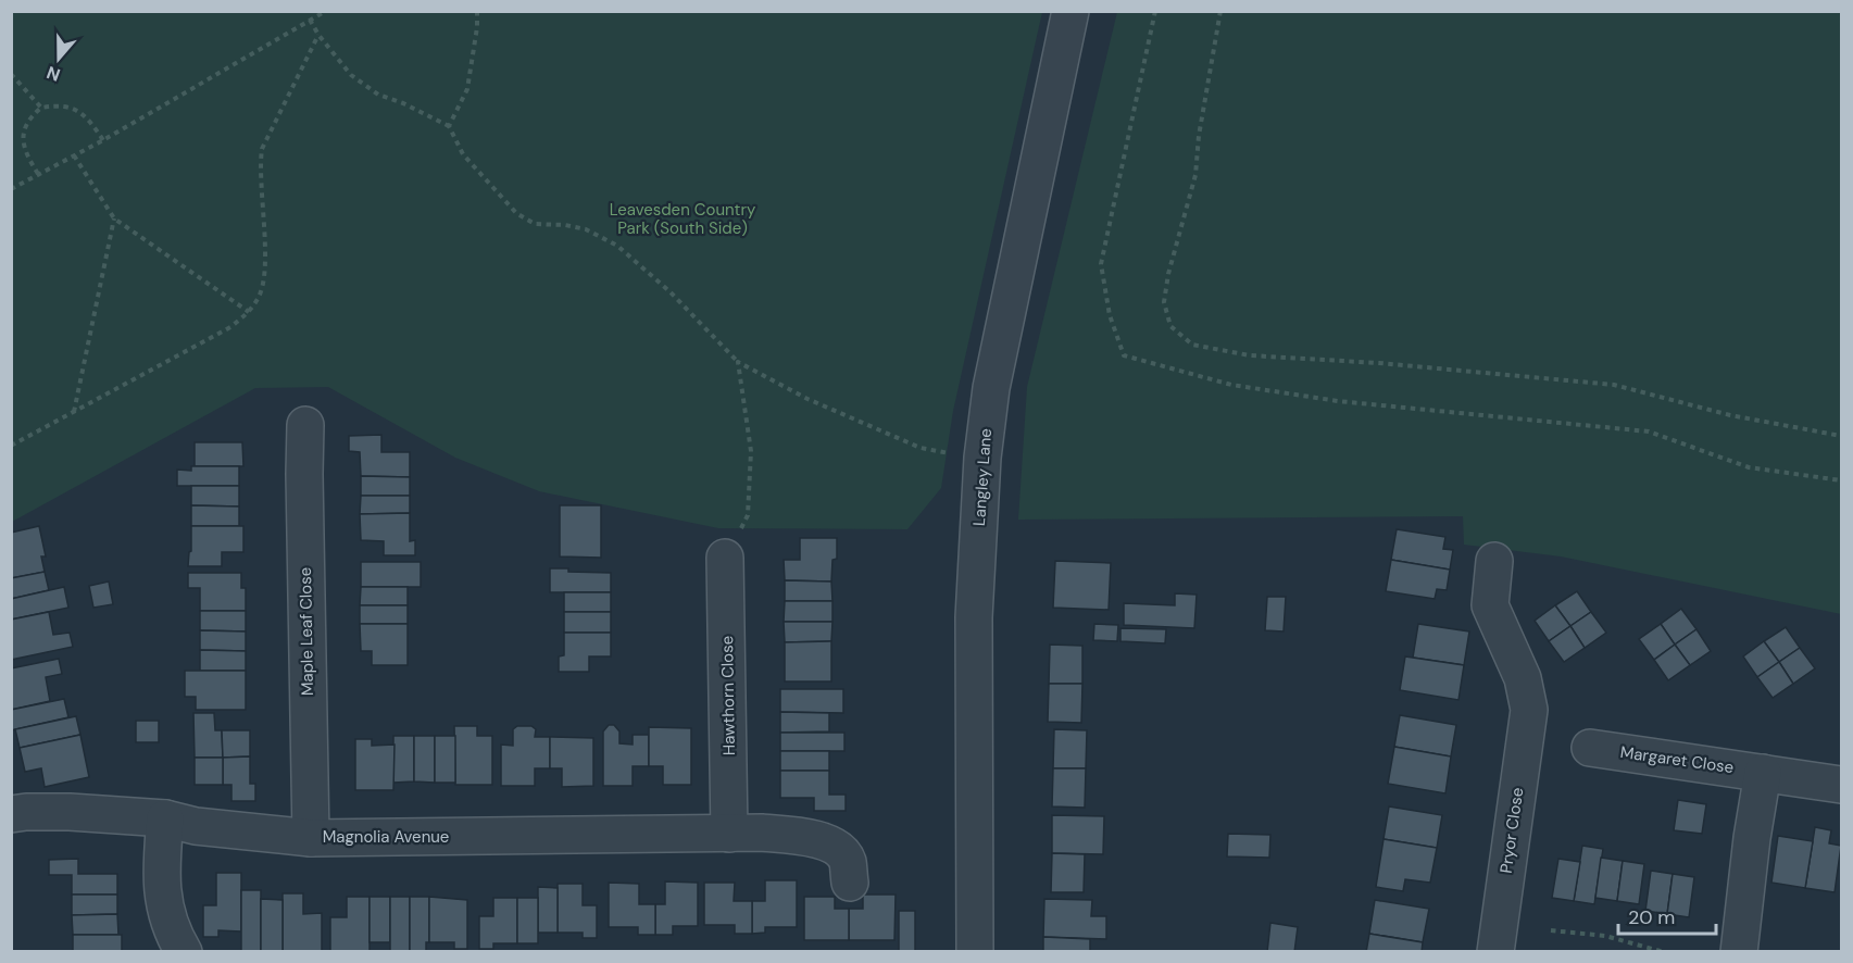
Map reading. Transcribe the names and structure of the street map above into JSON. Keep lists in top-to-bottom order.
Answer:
{
  "streets": {
    "street": [
      "Langley Lane",
      "Maple Leaf Close",
      "Hawthorn Close",
      "Margaret Close",
      "Pryor Close",
      "Magnolia Avenue"
    ]
  },
  "crossings": [
    ["Maple Leaf Close", "Magnolia Avenue"],
    ["Hawthorn Close", "Magnolia Avenue"]
  ],
  "parks": ["Leavesden Country Park (South Side)"],
  "scale_bar": "20 m",
  "north": "bottom"
}
